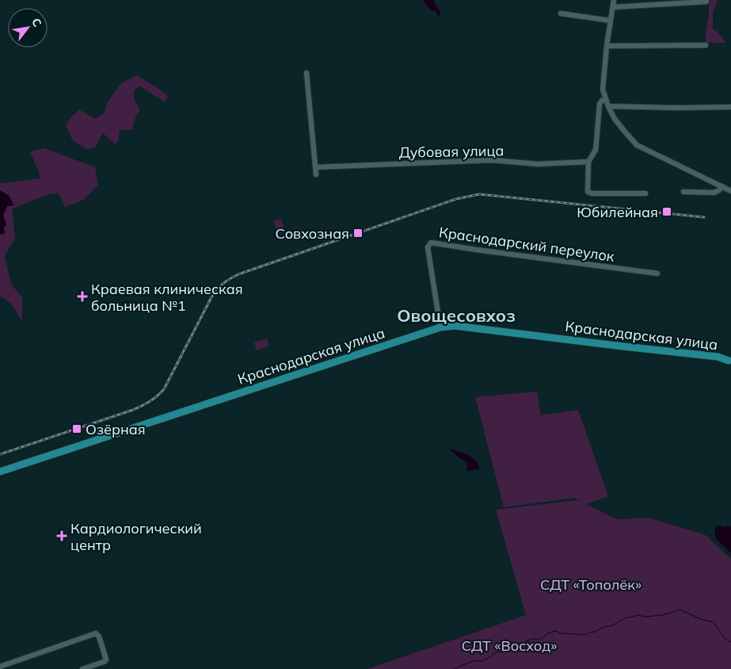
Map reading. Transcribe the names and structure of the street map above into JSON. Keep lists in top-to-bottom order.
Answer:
{
  "streets": {
    "main road": ["Краснодарская улица"],
    "street": ["Дубовая улица", "Краснодарский переулок"]
  },
  "crossings": [
    ["Краснодарский переулок", "Краснодарская улица"]
  ],
  "districts": ["Овощесовхоз"],
  "parks": ["СДТ «Тополёк»", "СДТ «Восход»"],
  "places": {
    "transit": ["Юбилейная", "Совхозная", "Озёрная"],
    "health": ["Краевая клиническая больница №1", "Кардиологический центр"]
  },
  "north": "top right"
}
